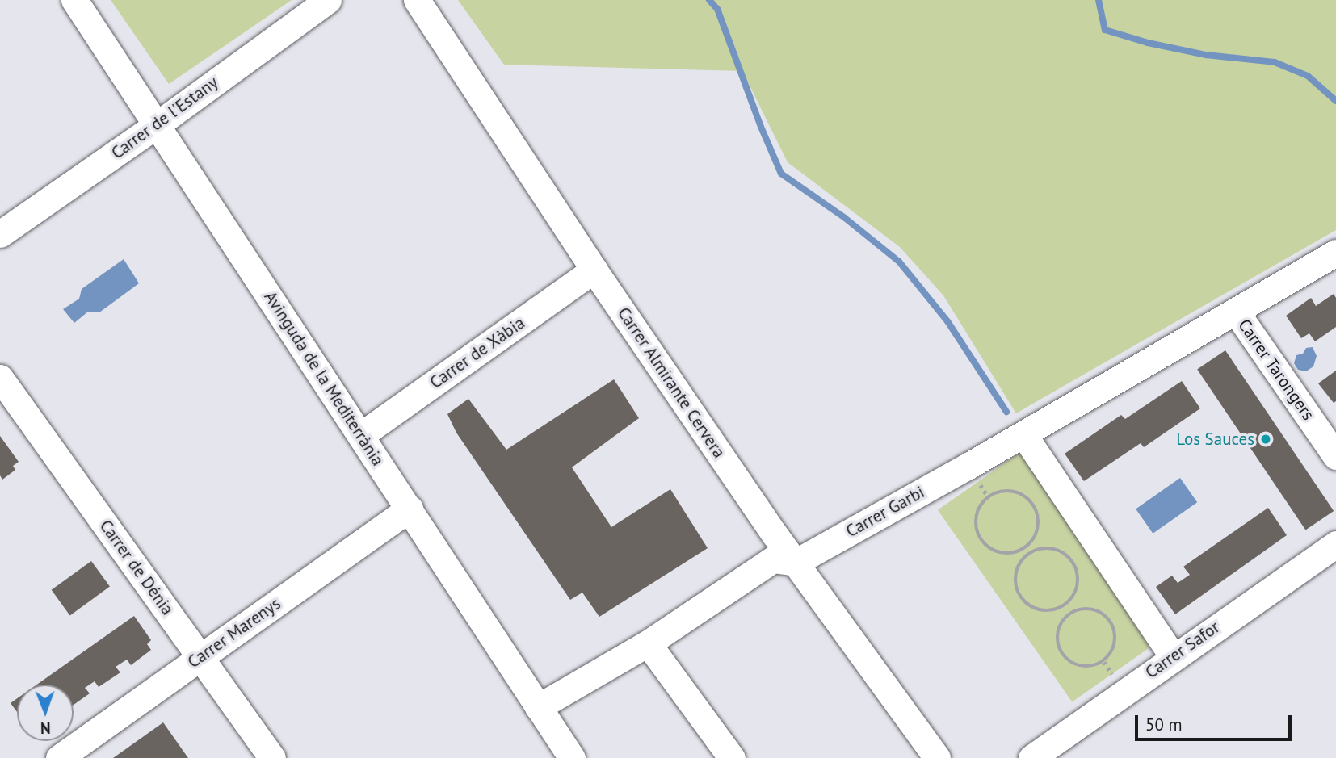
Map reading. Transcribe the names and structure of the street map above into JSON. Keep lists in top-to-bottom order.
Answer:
{
  "streets": {
    "street": [
      "Carrer de l'Estany",
      "Carrer de Xàbia",
      "Carrer Tarongers",
      "Avinguda de la Mediterrània",
      "Carrer Almirante Cervera",
      "Carrer Garbi",
      "Carrer de Dénia",
      "Carrer Marenys",
      "Carrer Safor"
    ]
  },
  "crossings": [
    ["Carrer de l'Estany", "Avinguda de la Mediterrània"],
    ["Carrer de Xàbia", "Avinguda de la Mediterrània"],
    ["Carrer de Xàbia", "Carrer Almirante Cervera"],
    ["Carrer Tarongers", "Carrer Garbi"],
    ["Avinguda de la Mediterrània", "Carrer Garbi"],
    ["Avinguda de la Mediterrània", "Carrer Marenys"],
    ["Carrer Almirante Cervera", "Carrer Garbi"],
    ["Carrer de Dénia", "Carrer Marenys"]
  ],
  "places": ["Los Sauces"],
  "scale_bar": "50 m",
  "north": "bottom"
}
